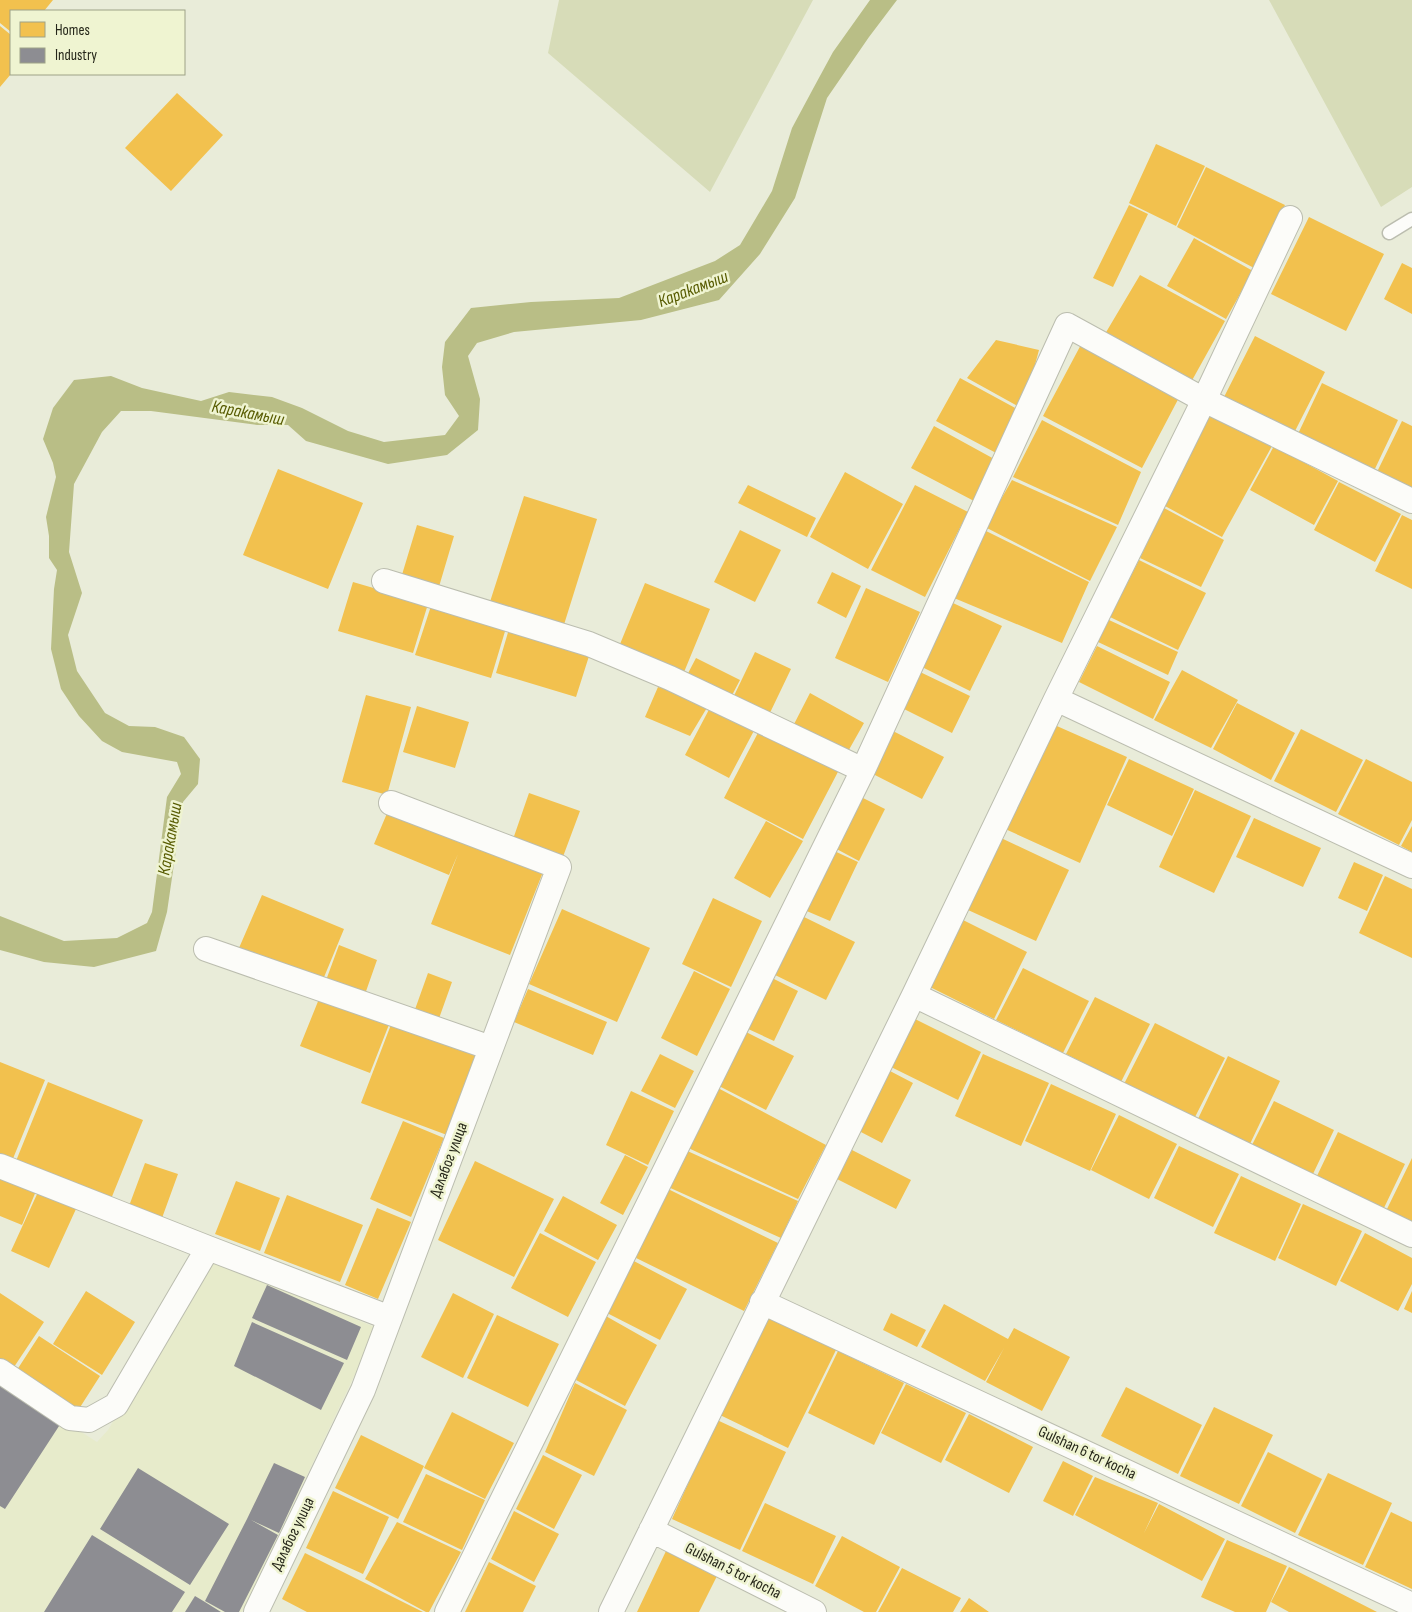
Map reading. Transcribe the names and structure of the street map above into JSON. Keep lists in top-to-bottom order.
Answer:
{
  "streets": {
    "street": ["Далабог улица", "Gulshan 6 tor kocha", "Gulshan 5 tor kocha"]
  },
  "water": ["Каракамыш"],
  "legend": ["Homes", "Industry"]
}
